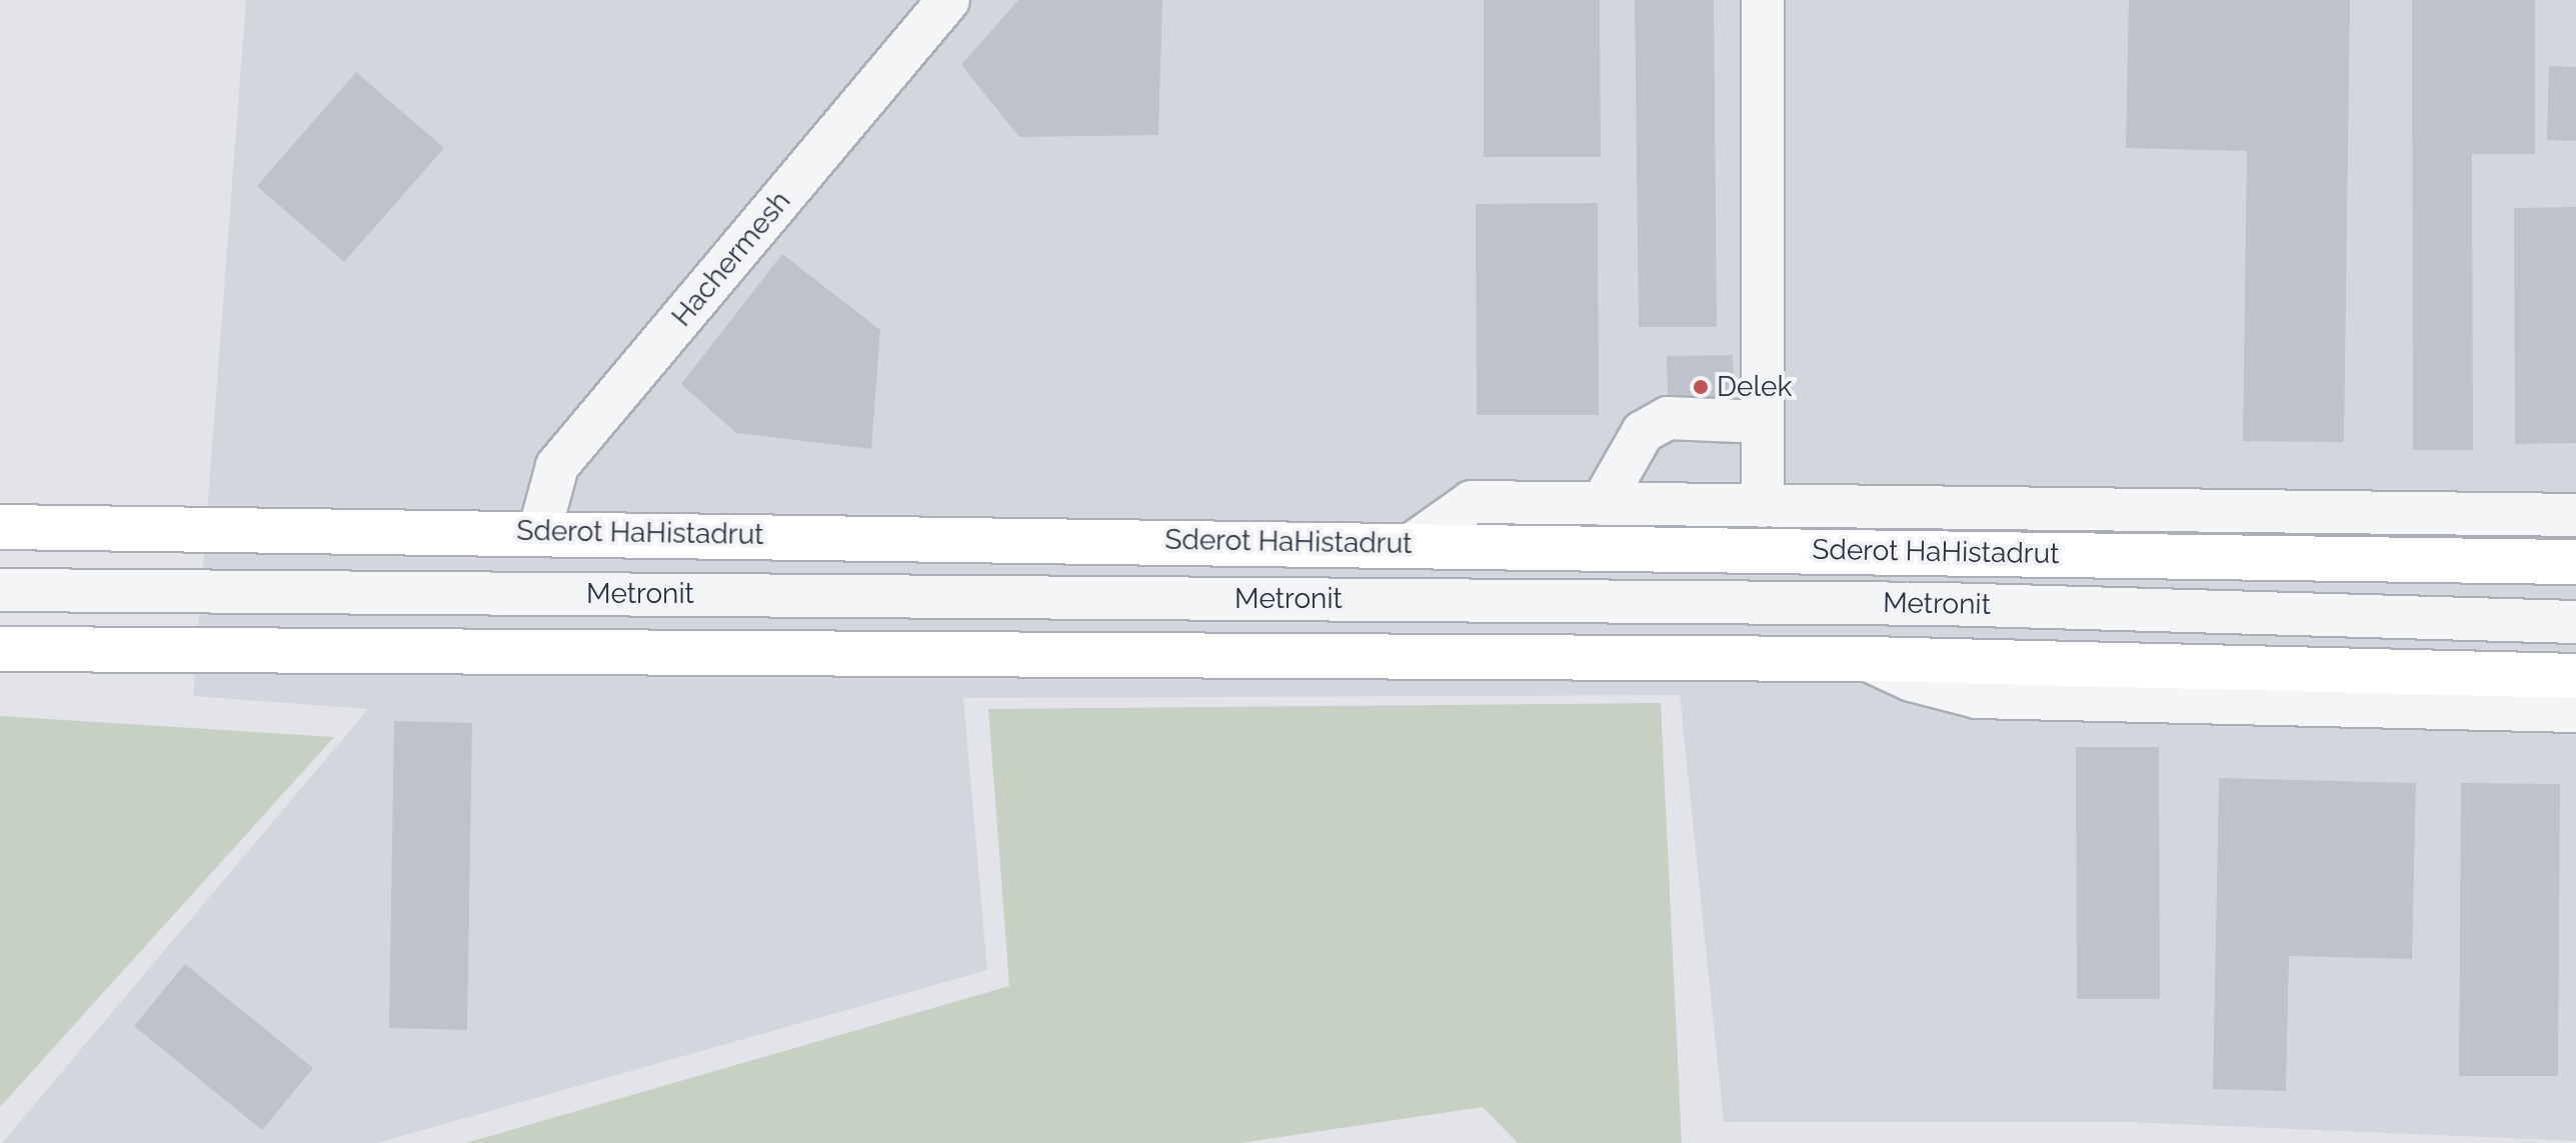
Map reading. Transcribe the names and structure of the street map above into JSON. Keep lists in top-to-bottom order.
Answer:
{
  "streets": {
    "highway": ["Sderot HaHistadrut"],
    "street": ["Hachermesh", "Metronit"]
  },
  "crossings": [
    ["Hachermesh", "Sderot HaHistadrut"]
  ],
  "places": ["Delek"]
}
